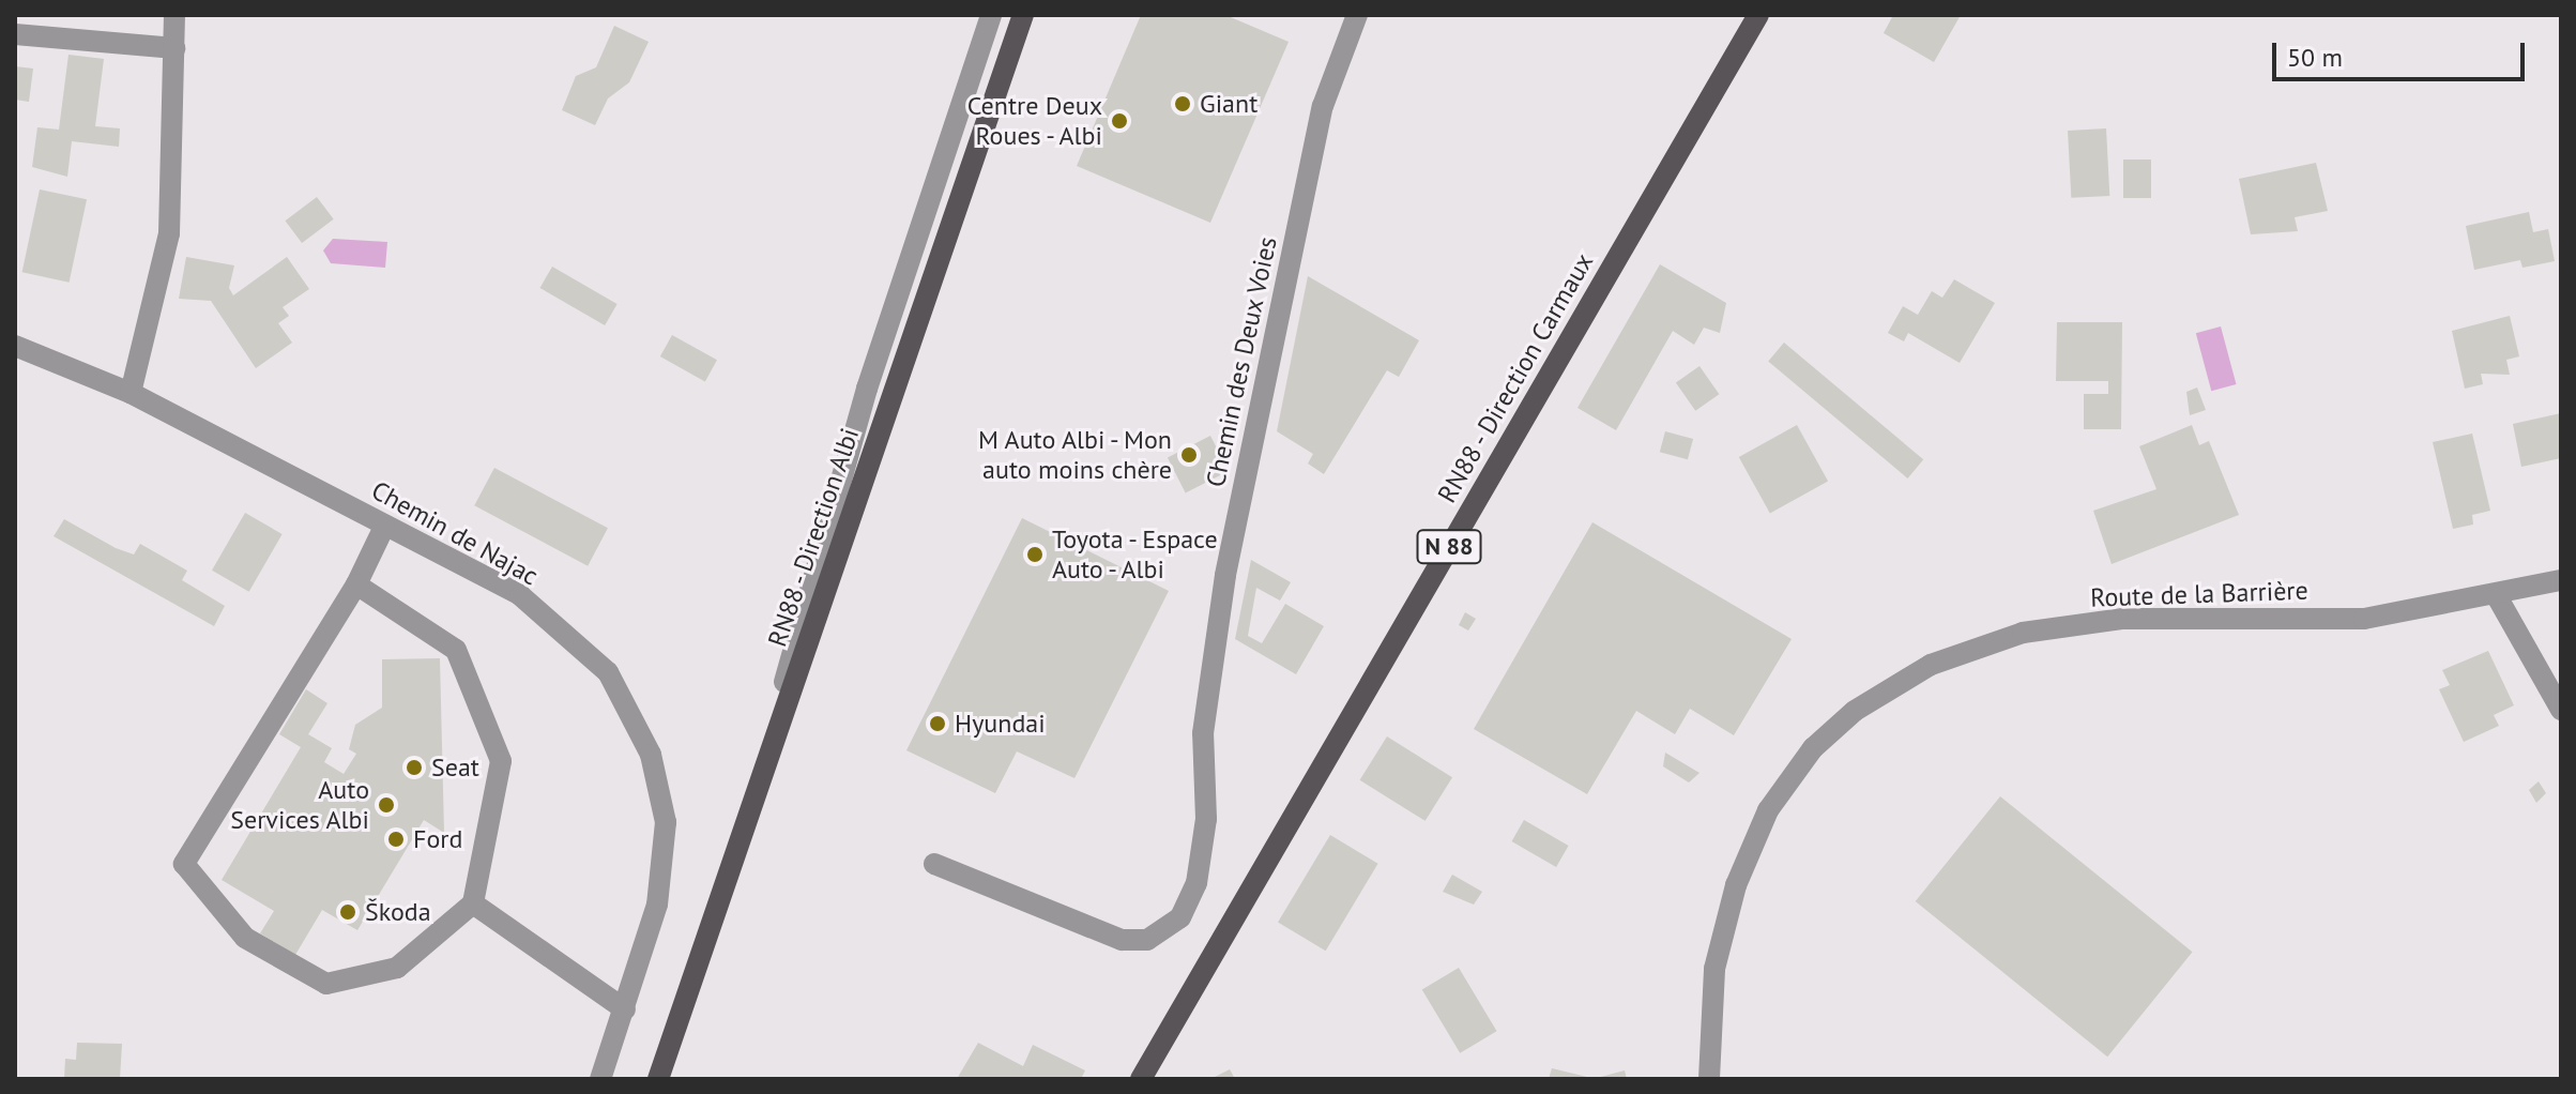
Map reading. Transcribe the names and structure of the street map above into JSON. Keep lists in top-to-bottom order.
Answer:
{
  "streets": {
    "main road": ["RN88 - Direction Carmaux", "RN88 - Direction Albi", "N 88"],
    "street": ["Chemin des Deux Voies", "Chemin de Najac", "Route de la Barrière"]
  },
  "places": [
    "Giant",
    "Centre Deux Roues - Albi",
    "M Auto Albi - Mon auto moins chère",
    "Toyota - Espace Auto - Albi",
    "Hyundai",
    "Seat",
    "Auto Services Albi",
    "Ford",
    "Škoda"
  ],
  "scale_bar": "50 m"
}
